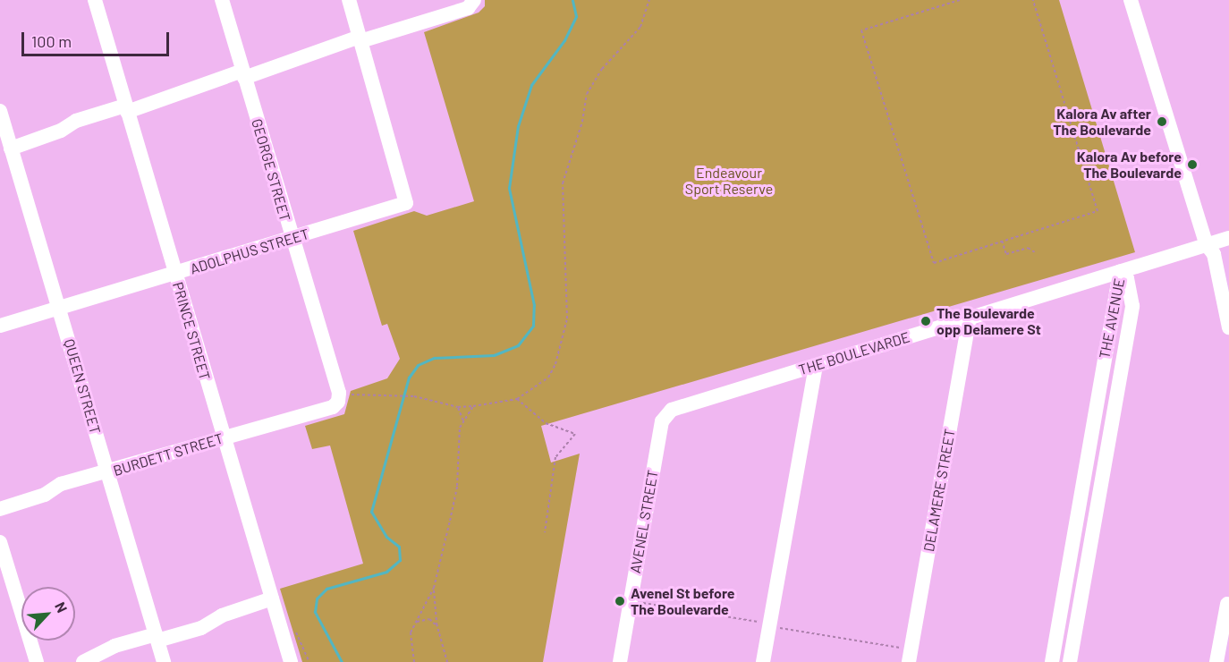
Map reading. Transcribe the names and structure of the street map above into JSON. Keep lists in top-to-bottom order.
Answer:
{
  "streets": {
    "street": [
      "GEORGE STREET",
      "ADOLPHUS STREET",
      "THE AVENUE",
      "PRINCE STREET",
      "THE BOULEVARDE",
      "QUEEN STREET",
      "BURDETT STREET",
      "DELAMERE STREET",
      "AVENEL STREET"
    ]
  },
  "crossings": [
    ["GEORGE STREET", "ADOLPHUS STREET"],
    ["GEORGE STREET", "BURDETT STREET"],
    ["ADOLPHUS STREET", "PRINCE STREET"],
    ["ADOLPHUS STREET", "QUEEN STREET"],
    ["THE AVENUE", "THE BOULEVARDE"],
    ["PRINCE STREET", "BURDETT STREET"],
    ["THE BOULEVARDE", "DELAMERE STREET"],
    ["THE BOULEVARDE", "AVENEL STREET"],
    ["QUEEN STREET", "BURDETT STREET"]
  ],
  "parks": ["Endeavour Sport Reserve"],
  "places": [
    "Kalora Av after The Boulevarde",
    "Kalora Av before The Boulevarde",
    "The Boulevarde opp Delamere St",
    "Avenel St before The Boulevarde"
  ],
  "scale_bar": "100 m",
  "north": "top right"
}
